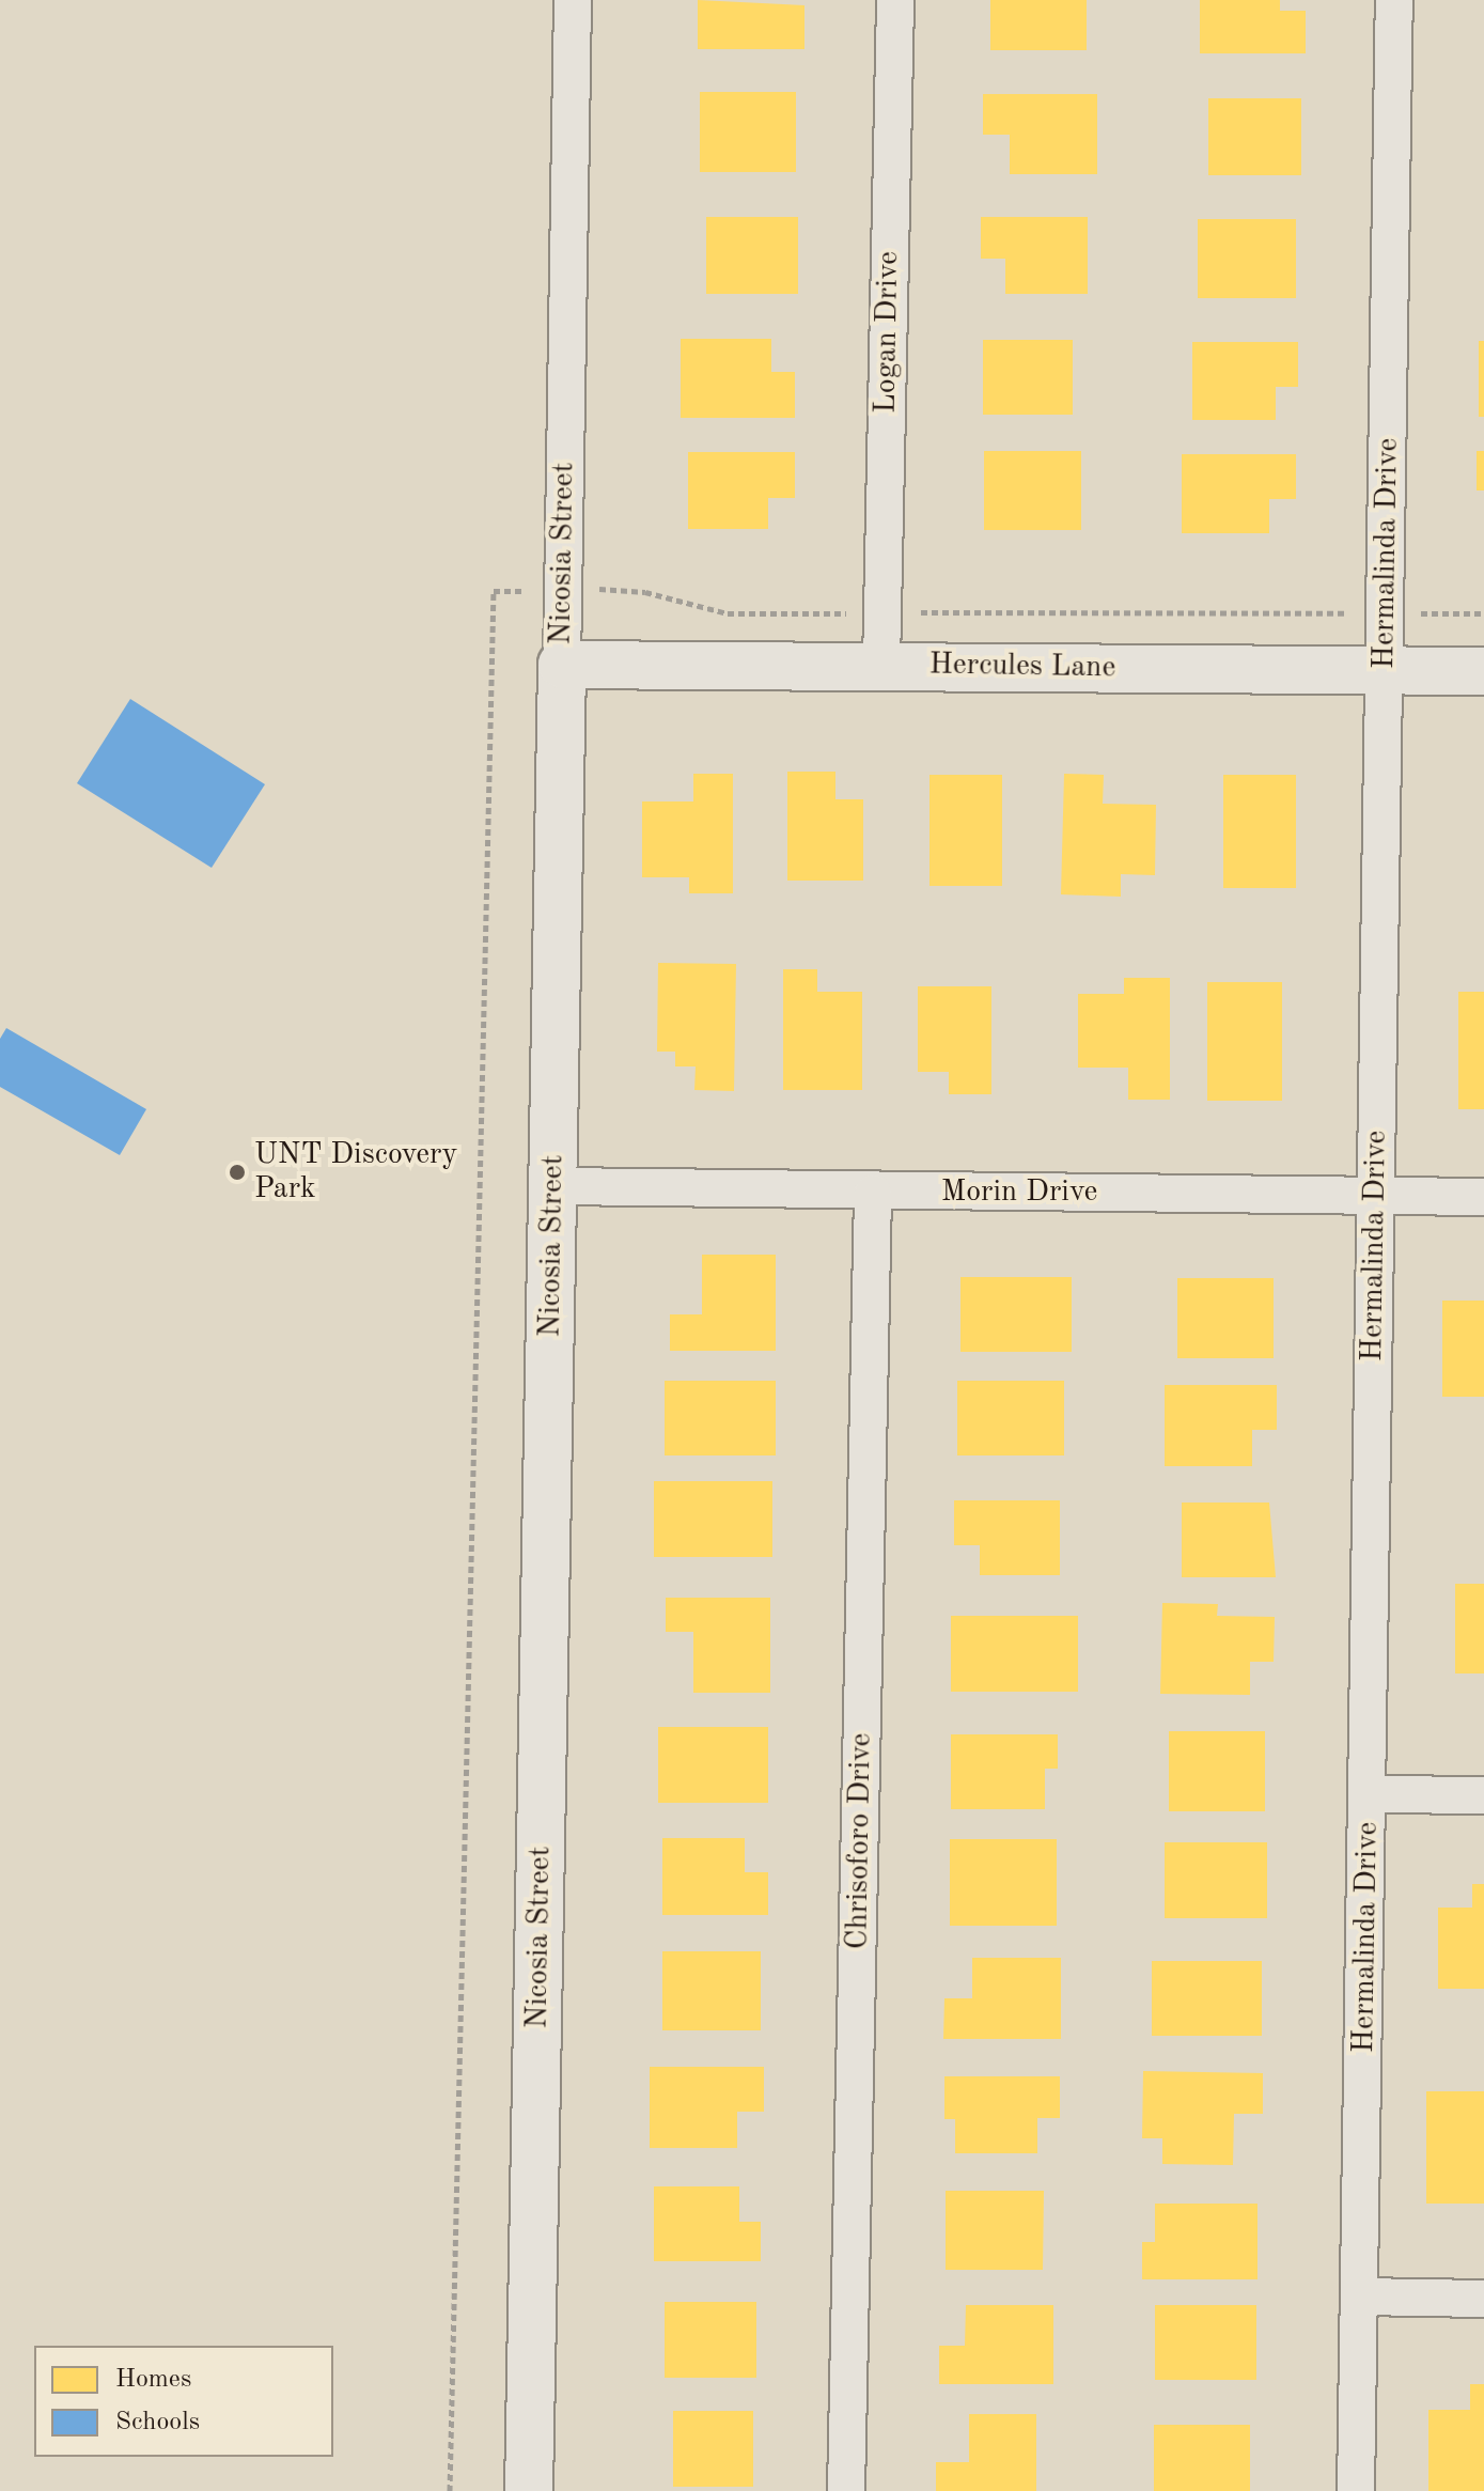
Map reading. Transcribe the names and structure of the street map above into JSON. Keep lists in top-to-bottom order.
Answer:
{
  "streets": {
    "street": [
      "Logan Drive",
      "Nicosia Street",
      "Hermalinda Drive",
      "Hercules Lane",
      "Morin Drive",
      "Chrisoforo Drive"
    ]
  },
  "crossings": [
    ["Logan Drive", "Hercules Lane"],
    ["Nicosia Street", "Hercules Lane"],
    ["Nicosia Street", "Morin Drive"],
    ["Hermalinda Drive", "Hercules Lane"],
    ["Hermalinda Drive", "Morin Drive"],
    ["Morin Drive", "Chrisoforo Drive"]
  ],
  "places": ["UNT Discovery Park"],
  "legend": ["Homes", "Schools"]
}
